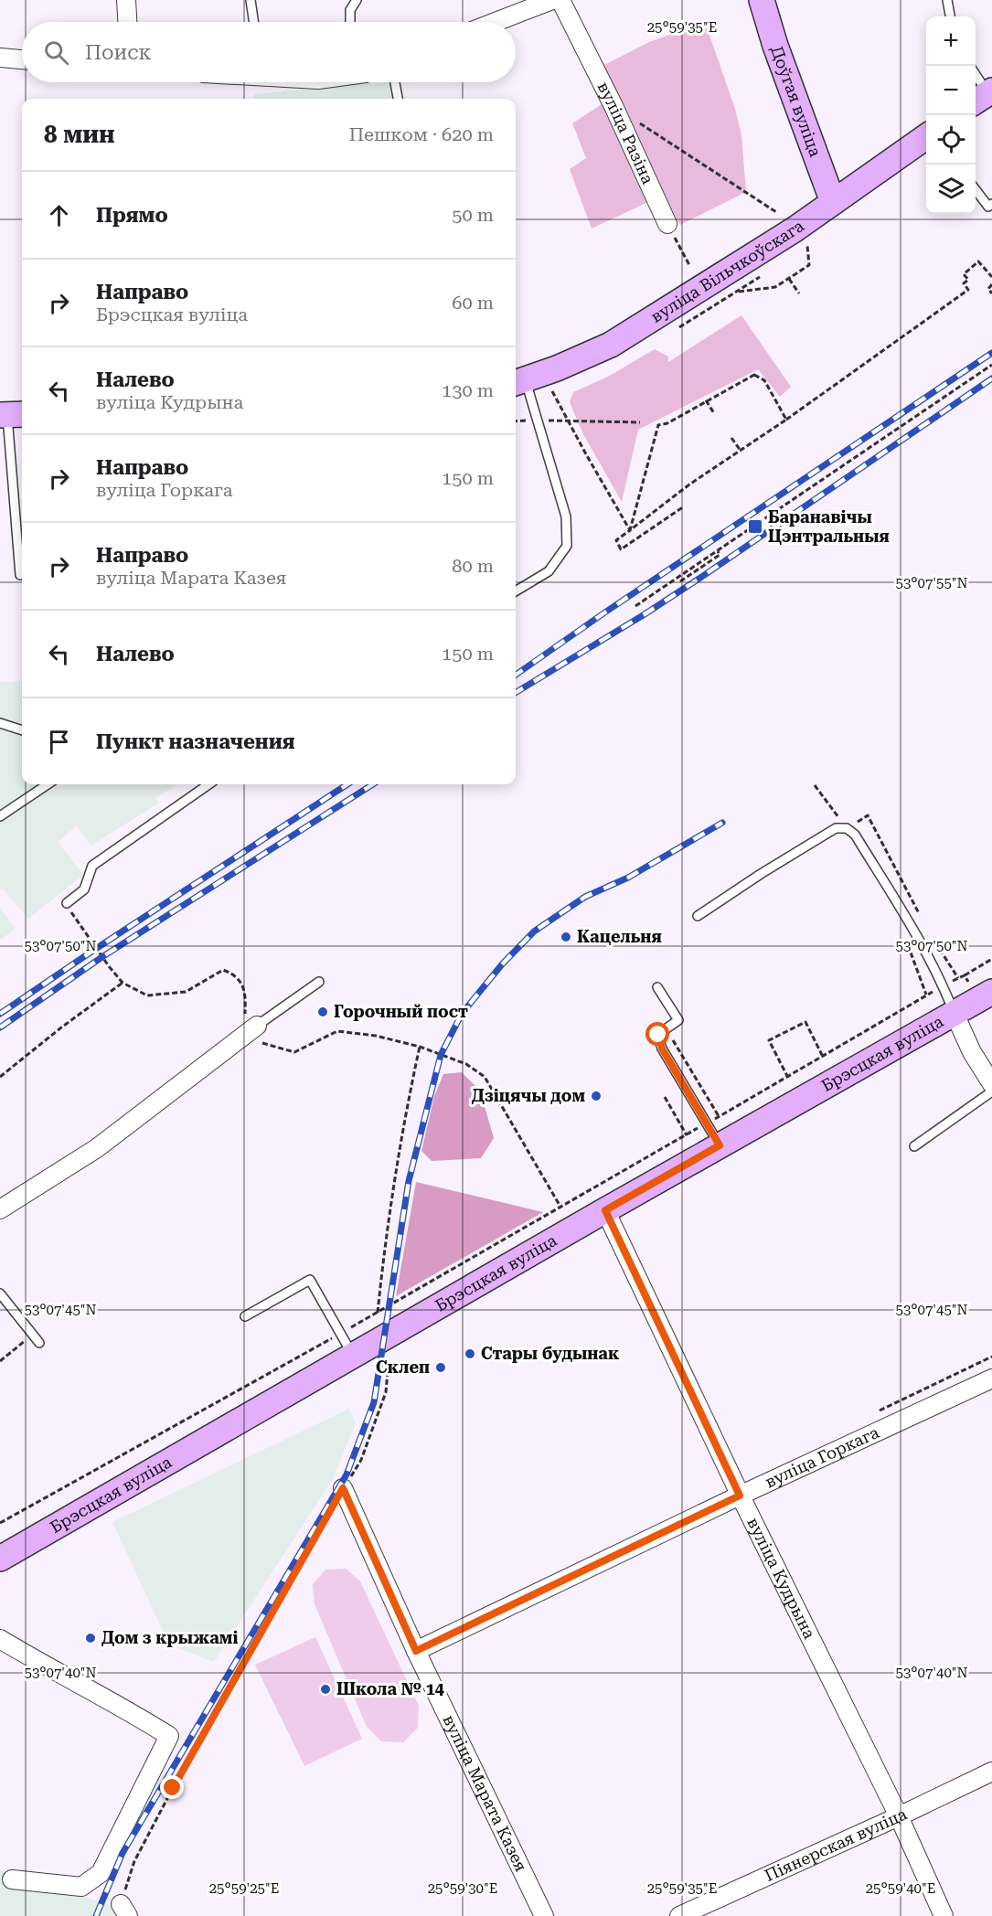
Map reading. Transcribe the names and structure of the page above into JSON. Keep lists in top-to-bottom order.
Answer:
{
  "streets": {
    "main road": ["Доўгая вуліца", "вуліца Вільчкоўскага", "Брэсцкая вуліца"],
    "street": [
      "вуліца Разіна",
      "вуліца Горкага",
      "вуліца Кудрына",
      "вуліца Марата Казея",
      "Піянерская вуліца"
    ]
  },
  "crossings": [
    ["Доўгая вуліца", "вуліца Вільчкоўскага"],
    ["Брэсцкая вуліца", "вуліца Кудрына"],
    ["вуліца Горкага", "вуліца Кудрына"],
    ["вуліца Горкага", "вуліца Марата Казея"],
    ["вуліца Кудрына", "Піянерская вуліца"]
  ],
  "places": {
    "transit": ["Баранавічы Цэнтральныя"],
    "other": [
      "Кацельня",
      "Горочный пост",
      "Дзіцячы дом",
      "Стары будынак",
      "Склеп",
      "Дом з крыжамі",
      "Школа № 14"
    ]
  },
  "page": {
    "map_buttons": ["+", "−"],
    "search": "Поиск",
    "heading": ["8 мин", "Пешком · 620 m"],
    "list": [
      ["Прямо", "50 m"],
      ["Направо", "Брэсцкая вуліца", "60 m"],
      ["Налево", "вуліца Кудрына", "130 m"],
      ["Направо", "вуліца Горкага", "150 m"],
      ["Направо", "вуліца Марата Казея", "80 m"],
      ["Налево", "150 m"],
      "Пункт назначения"
    ]
  },
  "coordinates": [
    "25°59'35\"E",
    "53°07'55\"N",
    "53°07'50\"N",
    "53°07'45\"N",
    "53°07'40\"N",
    "25°59'25\"E",
    "25°59'30\"E",
    "25°59'40\"E"
  ]
}
